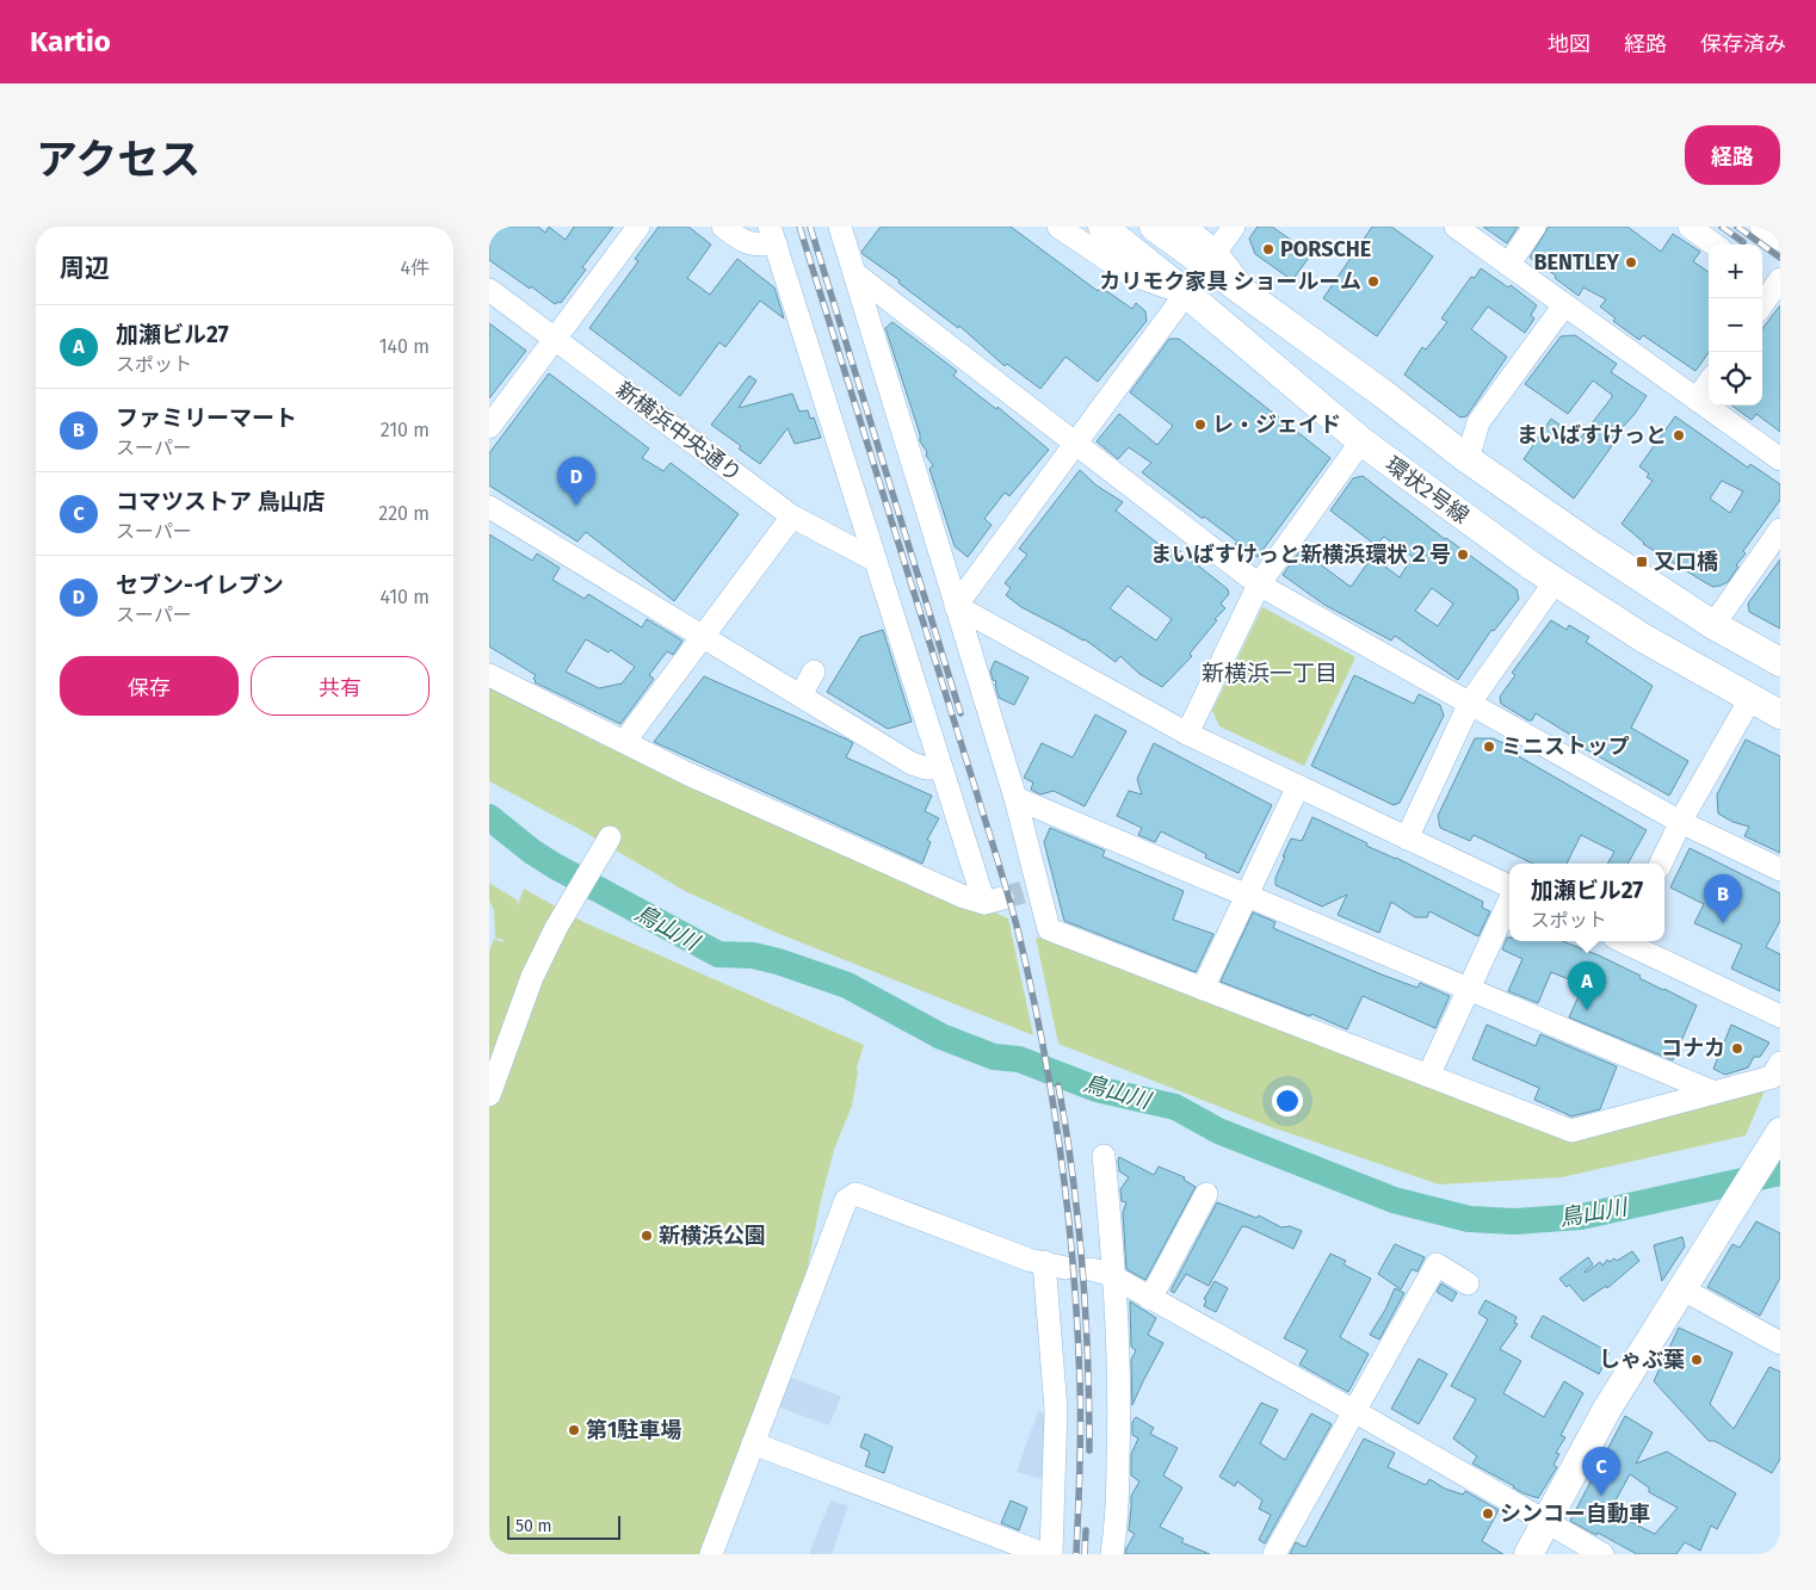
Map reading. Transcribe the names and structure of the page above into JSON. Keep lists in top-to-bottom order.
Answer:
{
  "streets": {
    "main road": ["環状2号線"],
    "street": ["新横浜中央通り"]
  },
  "districts": ["新横浜一丁目"],
  "water": ["鳥山川"],
  "places": {
    "other": [
      "PORSCHE",
      "BENTLEY",
      "カリモク家具 ショールーム",
      "レ・ジェイド",
      "まいばすけっと",
      "まいばすけっと新横浜環状２号",
      "ミニストップ",
      "コナカ",
      "新横浜公園",
      "しゃぶ葉",
      "第1駐車場",
      "シンコー自動車"
    ],
    "transit": ["又口橋"]
  },
  "scale_bar": "50 m",
  "page": {
    "header": "Kartio",
    "nav": ["地図", "経路", "保存済み"],
    "title": "アクセス",
    "buttons": [
      "経路",
      ["保存", "共有"]
    ],
    "heading": ["周辺", "4件"],
    "map_buttons": ["+", "−"],
    "list": [
      {
        "mark": "A",
        "name": "加瀬ビル27",
        "note": "スポット",
        "value": "140 m"
      },
      {
        "mark": "B",
        "name": "ファミリーマート",
        "note": "スーパー",
        "value": "210 m"
      },
      {
        "mark": "C",
        "name": "コマツストア 鳥山店",
        "note": "スーパー",
        "value": "220 m"
      },
      {
        "mark": "D",
        "name": "セブン-イレブン",
        "note": "スーパー",
        "value": "410 m"
      }
    ],
    "pins": [
      "D",
      "B",
      "A",
      "C"
    ],
    "popup": ["加瀬ビル27", "スポット"],
    "scale": "50 m"
  }
}
